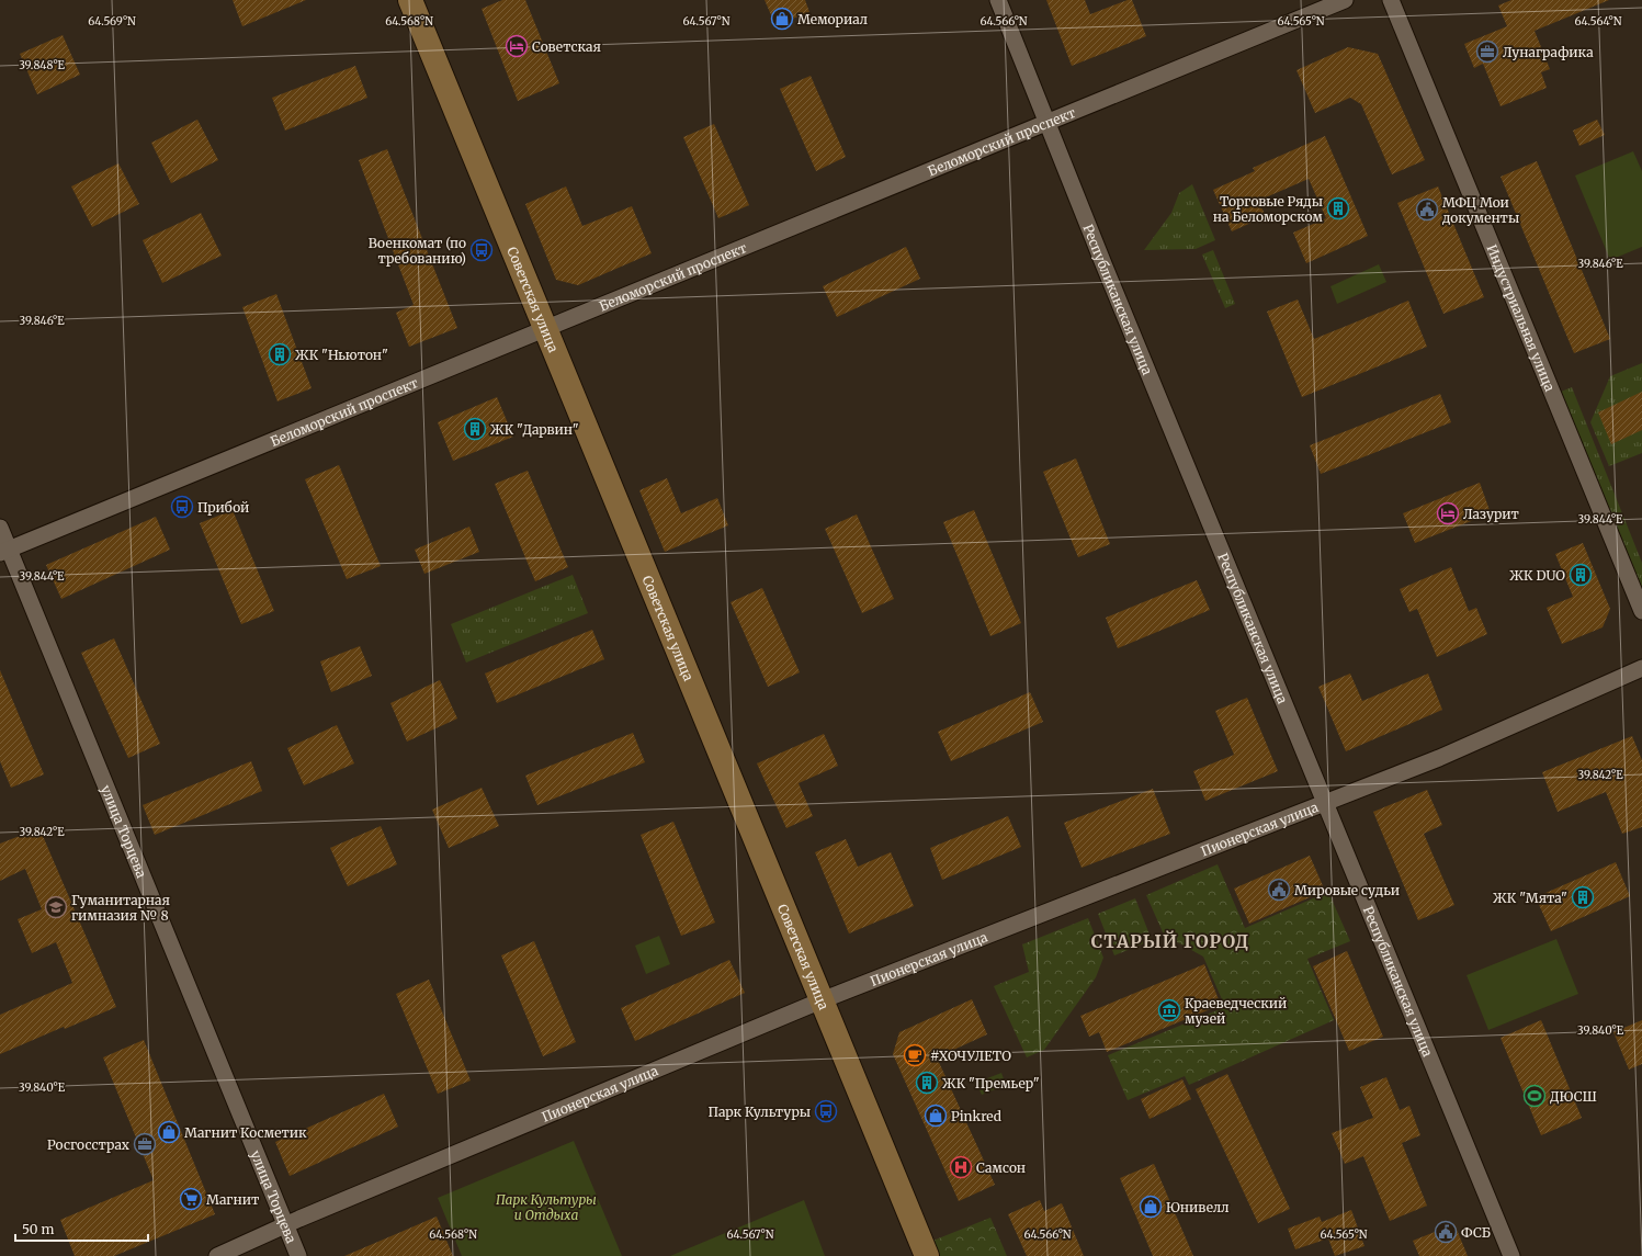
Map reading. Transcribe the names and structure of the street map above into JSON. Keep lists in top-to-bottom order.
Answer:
{
  "streets": {
    "street": [
      "Беломорский проспект",
      "Советская улица",
      "Республиканская улица",
      "Индустриальная улица",
      "Пионерская улица",
      "улица Торцева"
    ]
  },
  "crossings": [
    ["Беломорский проспект", "Советская улица"],
    ["Беломорский проспект", "Республиканская улица"],
    ["Беломорский проспект", "улица Торцева"],
    ["Советская улица", "Пионерская улица"],
    ["Республиканская улица", "Пионерская улица"],
    ["Пионерская улица", "улица Торцева"]
  ],
  "districts": ["СТАРЫЙ ГОРОД"],
  "parks": ["Парк Культуры и Отдыха"],
  "places": {
    "shop": [
      "Мемориал",
      "Pinkred",
      "Магнит Косметик",
      "Юнивелл"
    ],
    "hotel": ["Советская", "Лазурит"],
    "office": ["Лунаграфика", "Росгосстрах"],
    "building": [
      "Торговые Ряды на Беломорском",
      "ЖК \"Ньютон\"",
      "ЖК \"Дарвин\"",
      "ЖК DUO",
      "ЖК \"Мята\"",
      "ЖК \"Премьер\""
    ],
    "public building": ["МФЦ Мои документы", "Мировые судьи", "ФСБ"],
    "bus stop": ["Военкомат (по требованию)", "Прибой", "Парк Культуры"],
    "school or university": ["Гуманитарная гимназия № 8"],
    "museum": ["Краеведческий музей"],
    "cafe": ["#ХОЧУЛЕТО"],
    "sports": ["ДЮСШ"],
    "hospital": ["Самсон"],
    "supermarket": ["Магнит"]
  },
  "scale_bar": "50 m",
  "coordinates": [
    "64.569°N",
    "64.568°N",
    "64.567°N",
    "64.566°N",
    "64.565°N",
    "64.564°N",
    "39.848°E",
    "39.846°E",
    "39.844°E",
    "39.842°E",
    "39.840°E"
  ]
}
